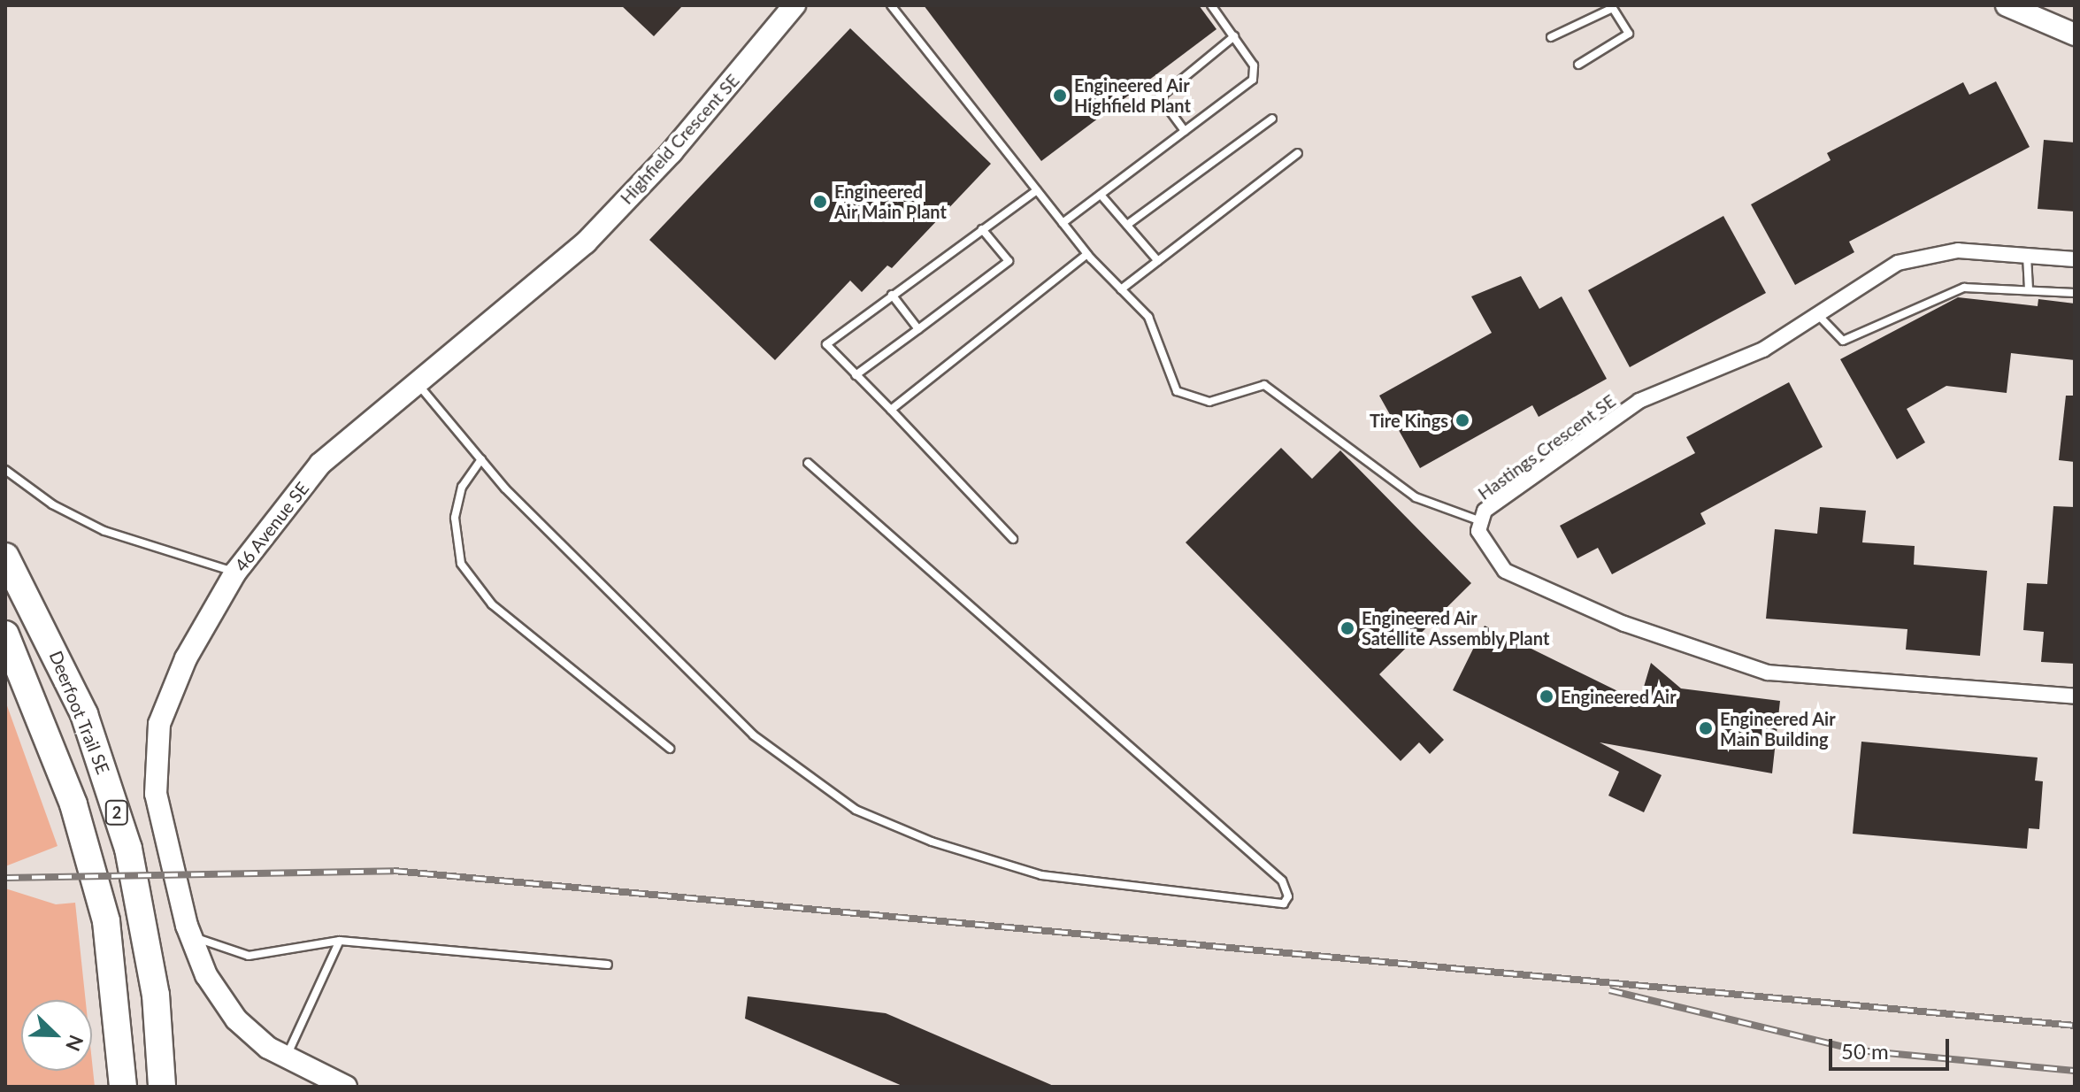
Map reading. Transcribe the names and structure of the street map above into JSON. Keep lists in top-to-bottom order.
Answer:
{
  "streets": {
    "highway": ["Deerfoot Trail SE", "2"],
    "street": ["Highfield Crescent SE", "Hastings Crescent SE", "46 Avenue SE"]
  },
  "crossings": [
    ["Highfield Crescent SE", "46 Avenue SE"]
  ],
  "places": [
    "Engineered Air Highfield Plant",
    "Engineered Air Main Plant",
    "Tire Kings",
    "Engineered Air Satellite Assembly Plant",
    "Engineered Air",
    "Engineered Air Main Building"
  ],
  "scale_bar": "50 m",
  "north": "bottom right"
}
